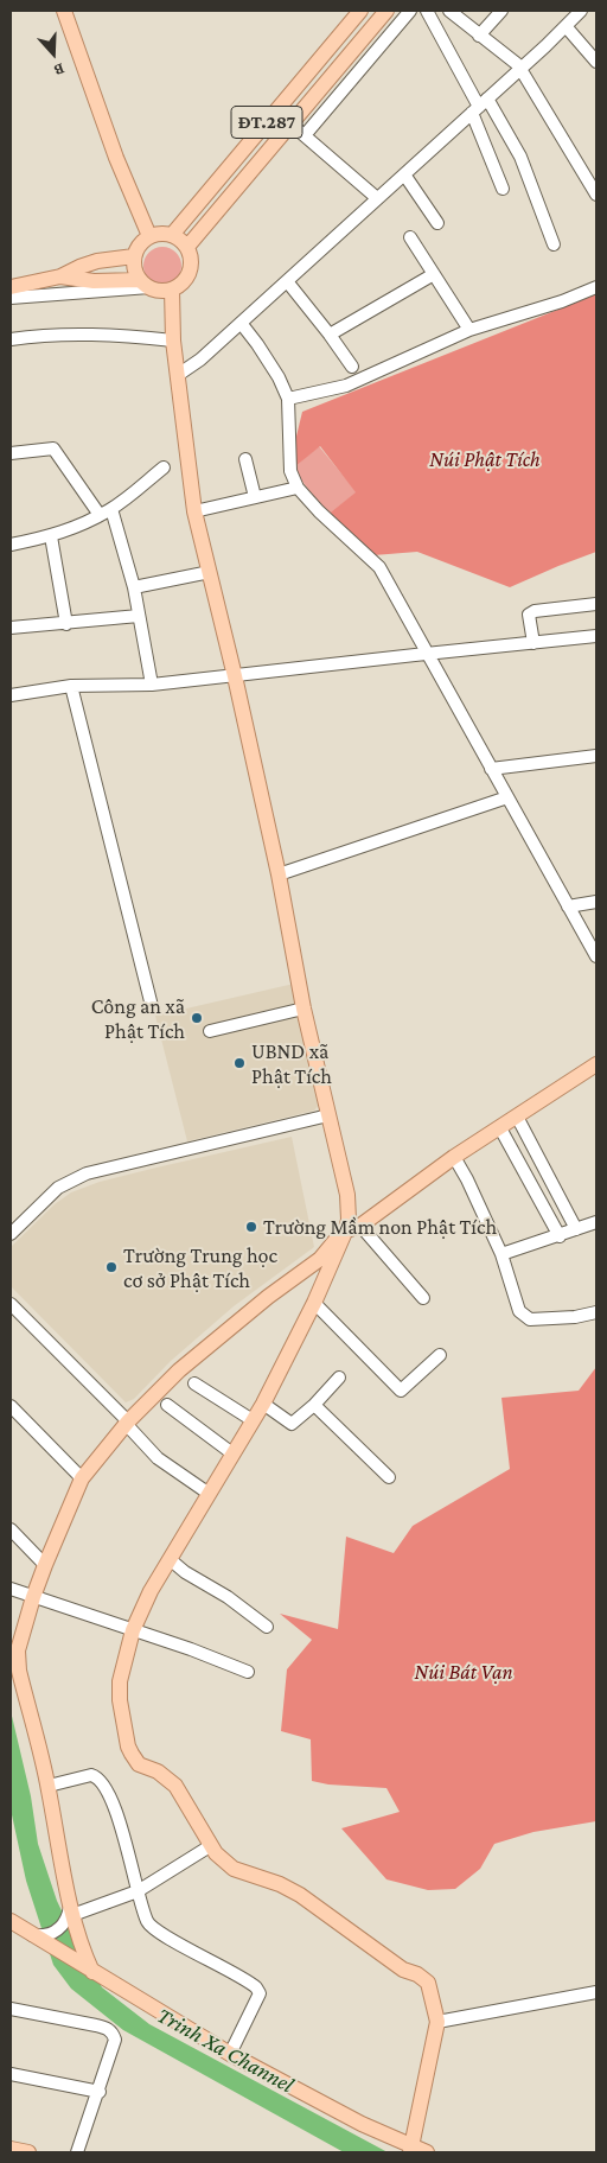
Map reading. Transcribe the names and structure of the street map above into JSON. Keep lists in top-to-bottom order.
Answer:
{
  "streets": {
    "main road": ["ĐT.287"]
  },
  "water": ["Trinh Xa Channel"],
  "parks": ["Núi Phật Tích", "Núi Bát Vạn"],
  "places": [
    "Công an xã Phật Tích",
    "UBND xã Phật Tích",
    "Trường Mầm non Phật Tích",
    "Trường Trung học cơ sở Phật Tích"
  ],
  "north": "bottom"
}
